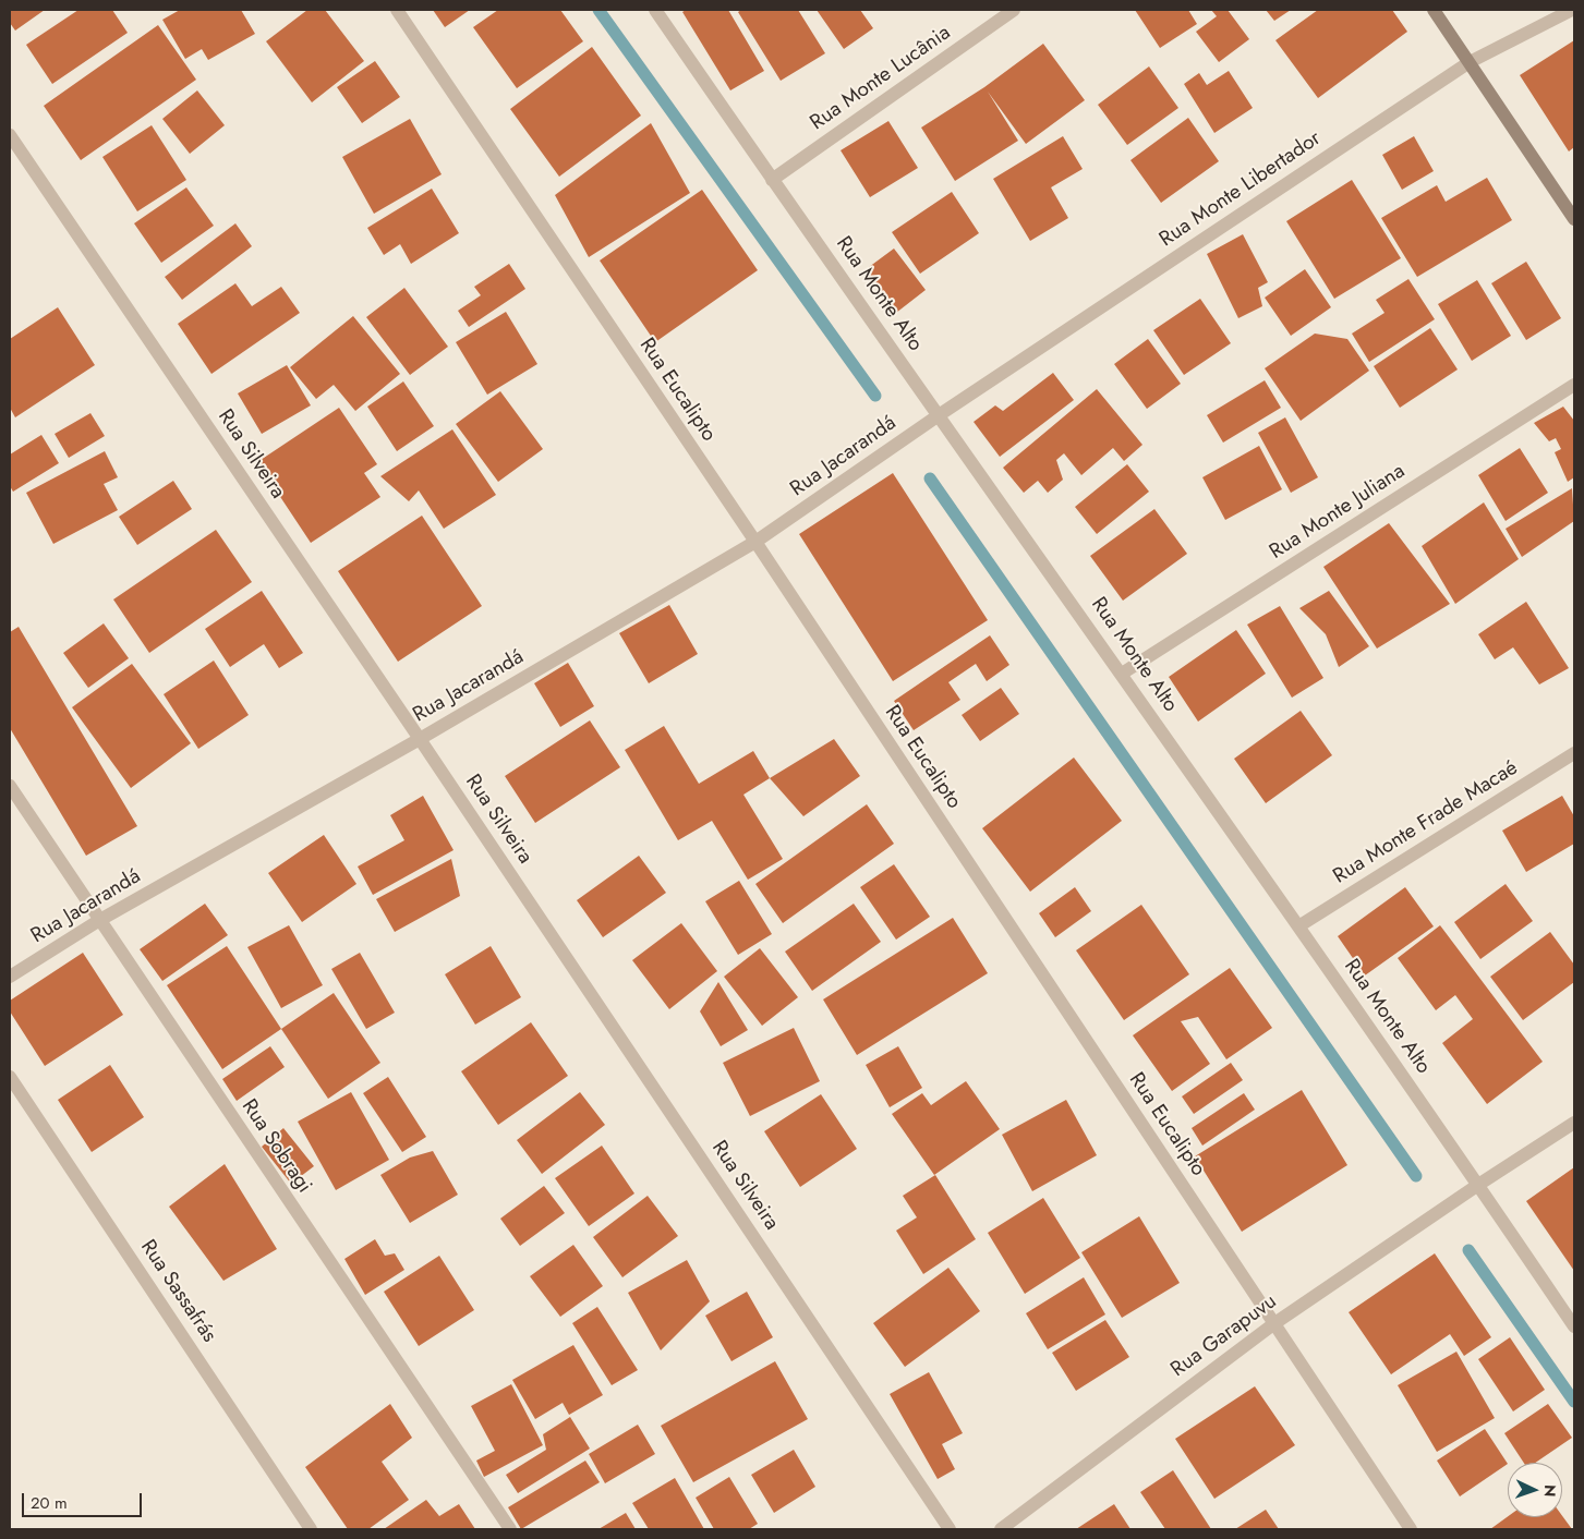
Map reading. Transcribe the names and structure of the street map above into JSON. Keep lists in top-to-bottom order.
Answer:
{
  "streets": {
    "street": [
      "Rua Monte Lucânia",
      "Rua Monte Libertador",
      "Rua Monte Alto",
      "Rua Eucalipto",
      "Rua Silveira",
      "Rua Jacarandá",
      "Rua Monte Juliana",
      "Rua Monte Frade Macaé",
      "Rua Sobragi",
      "Rua Sassafrás",
      "Rua Garapuvu"
    ]
  },
  "crossings": [
    ["Rua Monte Lucânia", "Rua Monte Alto"],
    ["Rua Monte Libertador", "Rua Monte Alto"],
    ["Rua Monte Libertador", "Rua Jacarandá"],
    ["Rua Monte Alto", "Rua Jacarandá"],
    ["Rua Monte Alto", "Rua Monte Juliana"],
    ["Rua Monte Alto", "Rua Monte Frade Macaé"],
    ["Rua Monte Alto", "Rua Garapuvu"],
    ["Rua Eucalipto", "Rua Jacarandá"],
    ["Rua Eucalipto", "Rua Garapuvu"],
    ["Rua Silveira", "Rua Jacarandá"],
    ["Rua Jacarandá", "Rua Sobragi"]
  ],
  "scale_bar": "20 m",
  "north": "right"
}
